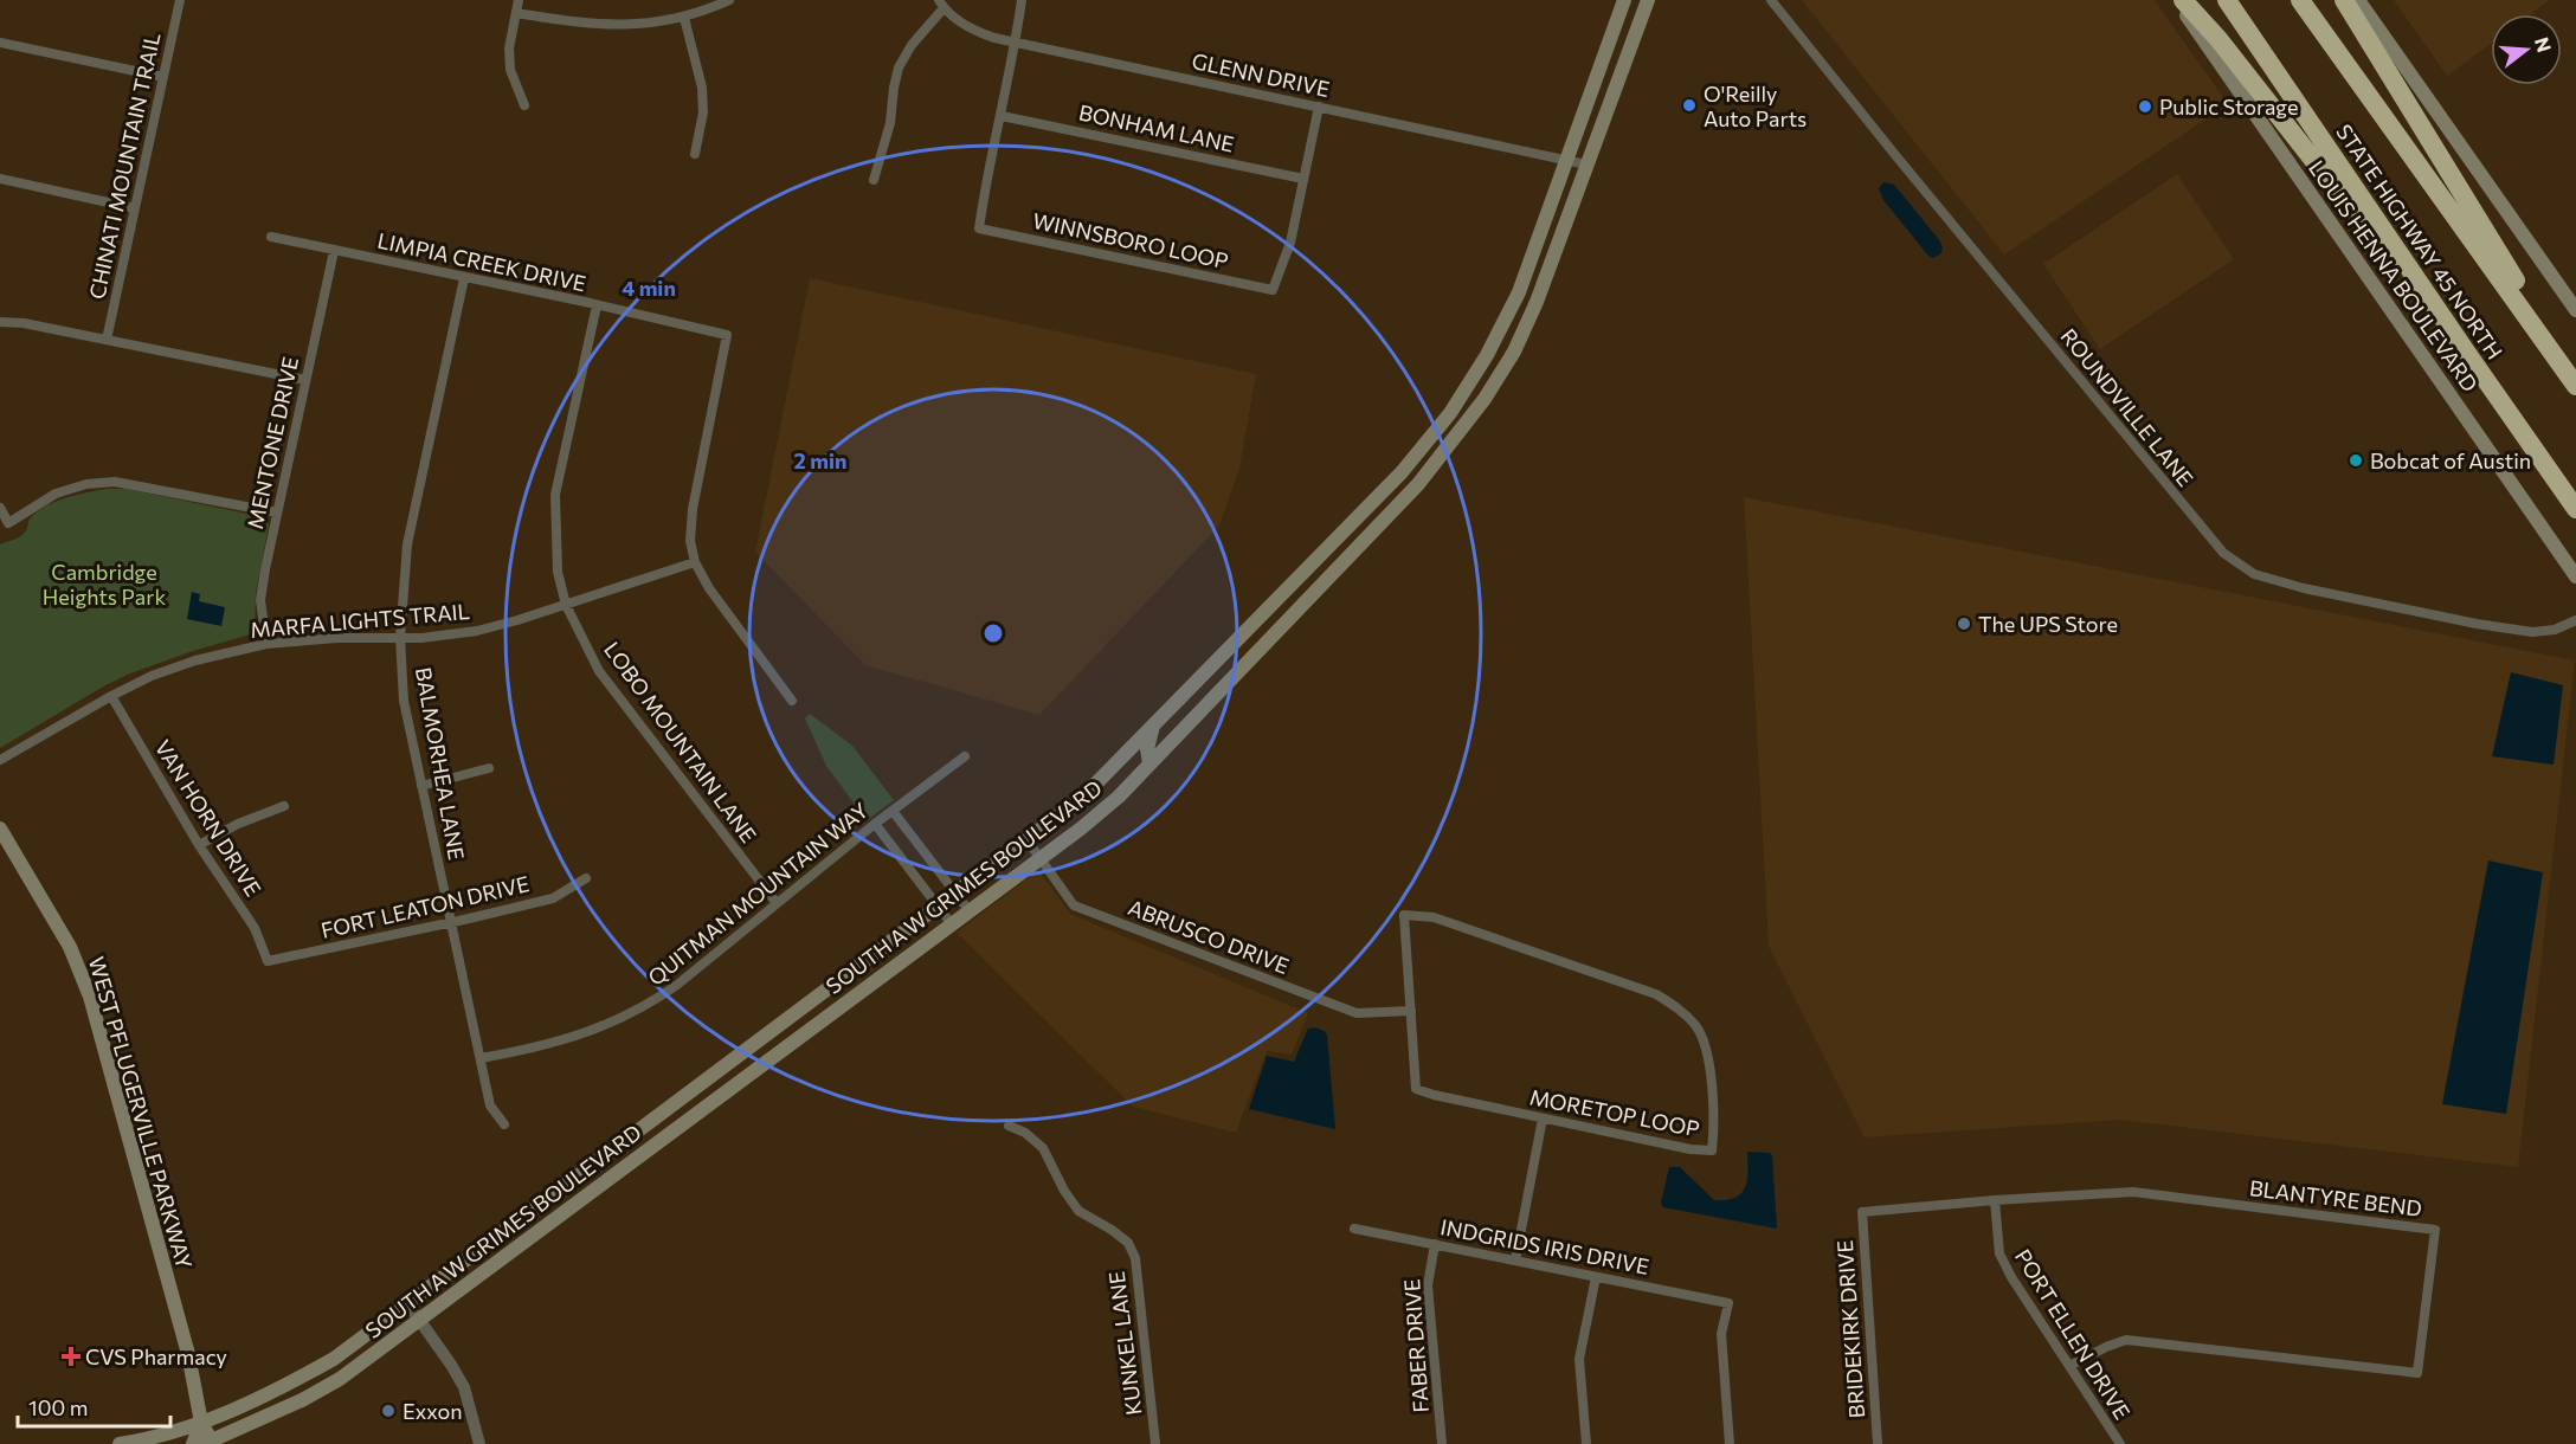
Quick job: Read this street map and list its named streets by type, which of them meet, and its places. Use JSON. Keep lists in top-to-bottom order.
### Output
{
  "streets": {
    "highway": ["STATE HIGHWAY 45 NORTH"],
    "main road": ["LOUIS HENNA BOULEVARD", "SOUTH A W GRIMES BOULEVARD", "WEST PFLUGERVILLE PARKWAY"],
    "street": [
      "GLENN DRIVE",
      "BONHAM LANE",
      "CHINATI MOUNTAIN TRAIL",
      "WINNSBORO LOOP",
      "LIMPIA CREEK DRIVE",
      "ROUNDVILLE LANE",
      "MENTONE DRIVE",
      "MARFA LIGHTS TRAIL",
      "LOBO MOUNTAIN LANE",
      "BALMORHEA LANE",
      "VAN HORN DRIVE",
      "QUITMAN MOUNTAIN WAY",
      "FORT LEATON DRIVE",
      "ABRUSCO DRIVE",
      "MORETOP LOOP",
      "BLANTYRE BEND",
      "INDGRIDS IRIS DRIVE",
      "BRIDEKIRK DRIVE",
      "PORT ELLEN DRIVE",
      "KUNKEL LANE",
      "FABER DRIVE"
    ]
  },
  "crossings": [
    ["GLENN DRIVE", "WINNSBORO LOOP"],
    ["GLENN DRIVE", "SOUTH A W GRIMES BOULEVARD"],
    ["BONHAM LANE", "WINNSBORO LOOP"],
    ["LIMPIA CREEK DRIVE", "MENTONE DRIVE"],
    ["LIMPIA CREEK DRIVE", "MARFA LIGHTS TRAIL"],
    ["LIMPIA CREEK DRIVE", "LOBO MOUNTAIN LANE"],
    ["LIMPIA CREEK DRIVE", "BALMORHEA LANE"],
    ["MENTONE DRIVE", "MARFA LIGHTS TRAIL"],
    ["MARFA LIGHTS TRAIL", "LOBO MOUNTAIN LANE"],
    ["MARFA LIGHTS TRAIL", "BALMORHEA LANE"],
    ["MARFA LIGHTS TRAIL", "VAN HORN DRIVE"],
    ["LOBO MOUNTAIN LANE", "QUITMAN MOUNTAIN WAY"],
    ["BALMORHEA LANE", "QUITMAN MOUNTAIN WAY"],
    ["BALMORHEA LANE", "FORT LEATON DRIVE"],
    ["VAN HORN DRIVE", "FORT LEATON DRIVE"],
    ["SOUTH A W GRIMES BOULEVARD", "ABRUSCO DRIVE"],
    ["SOUTH A W GRIMES BOULEVARD", "WEST PFLUGERVILLE PARKWAY"],
    ["ABRUSCO DRIVE", "MORETOP LOOP"],
    ["BLANTYRE BEND", "BRIDEKIRK DRIVE"],
    ["BLANTYRE BEND", "PORT ELLEN DRIVE"],
    ["INDGRIDS IRIS DRIVE", "FABER DRIVE"]
  ],
  "parks": ["Cambridge Heights Park"],
  "places": {
    "other": [
      "O'Reilly Auto Parts",
      "Public Storage",
      "Bobcat of Austin",
      "The UPS Store",
      "Exxon"
    ],
    "health": ["CVS Pharmacy"]
  },
  "scale_bar": "100 m",
  "north": "right",
  "rings": ["4 min", "2 min"]
}
